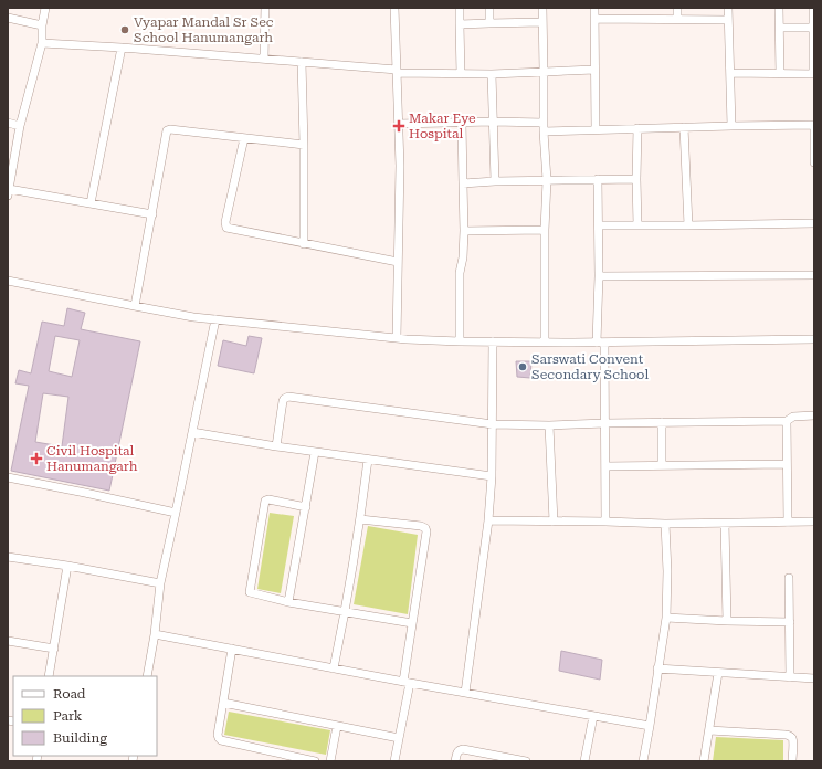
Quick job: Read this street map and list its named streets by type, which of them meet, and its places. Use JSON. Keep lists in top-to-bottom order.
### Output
{
  "places": {
    "other": ["Vyapar Mandal Sr Sec School Hanumangarh", "Sarswati Convent Secondary School"],
    "health": ["Makar Eye Hospital", "Civil Hospital Hanumangarh"]
  },
  "legend": ["Road", "Park", "Building"]
}
